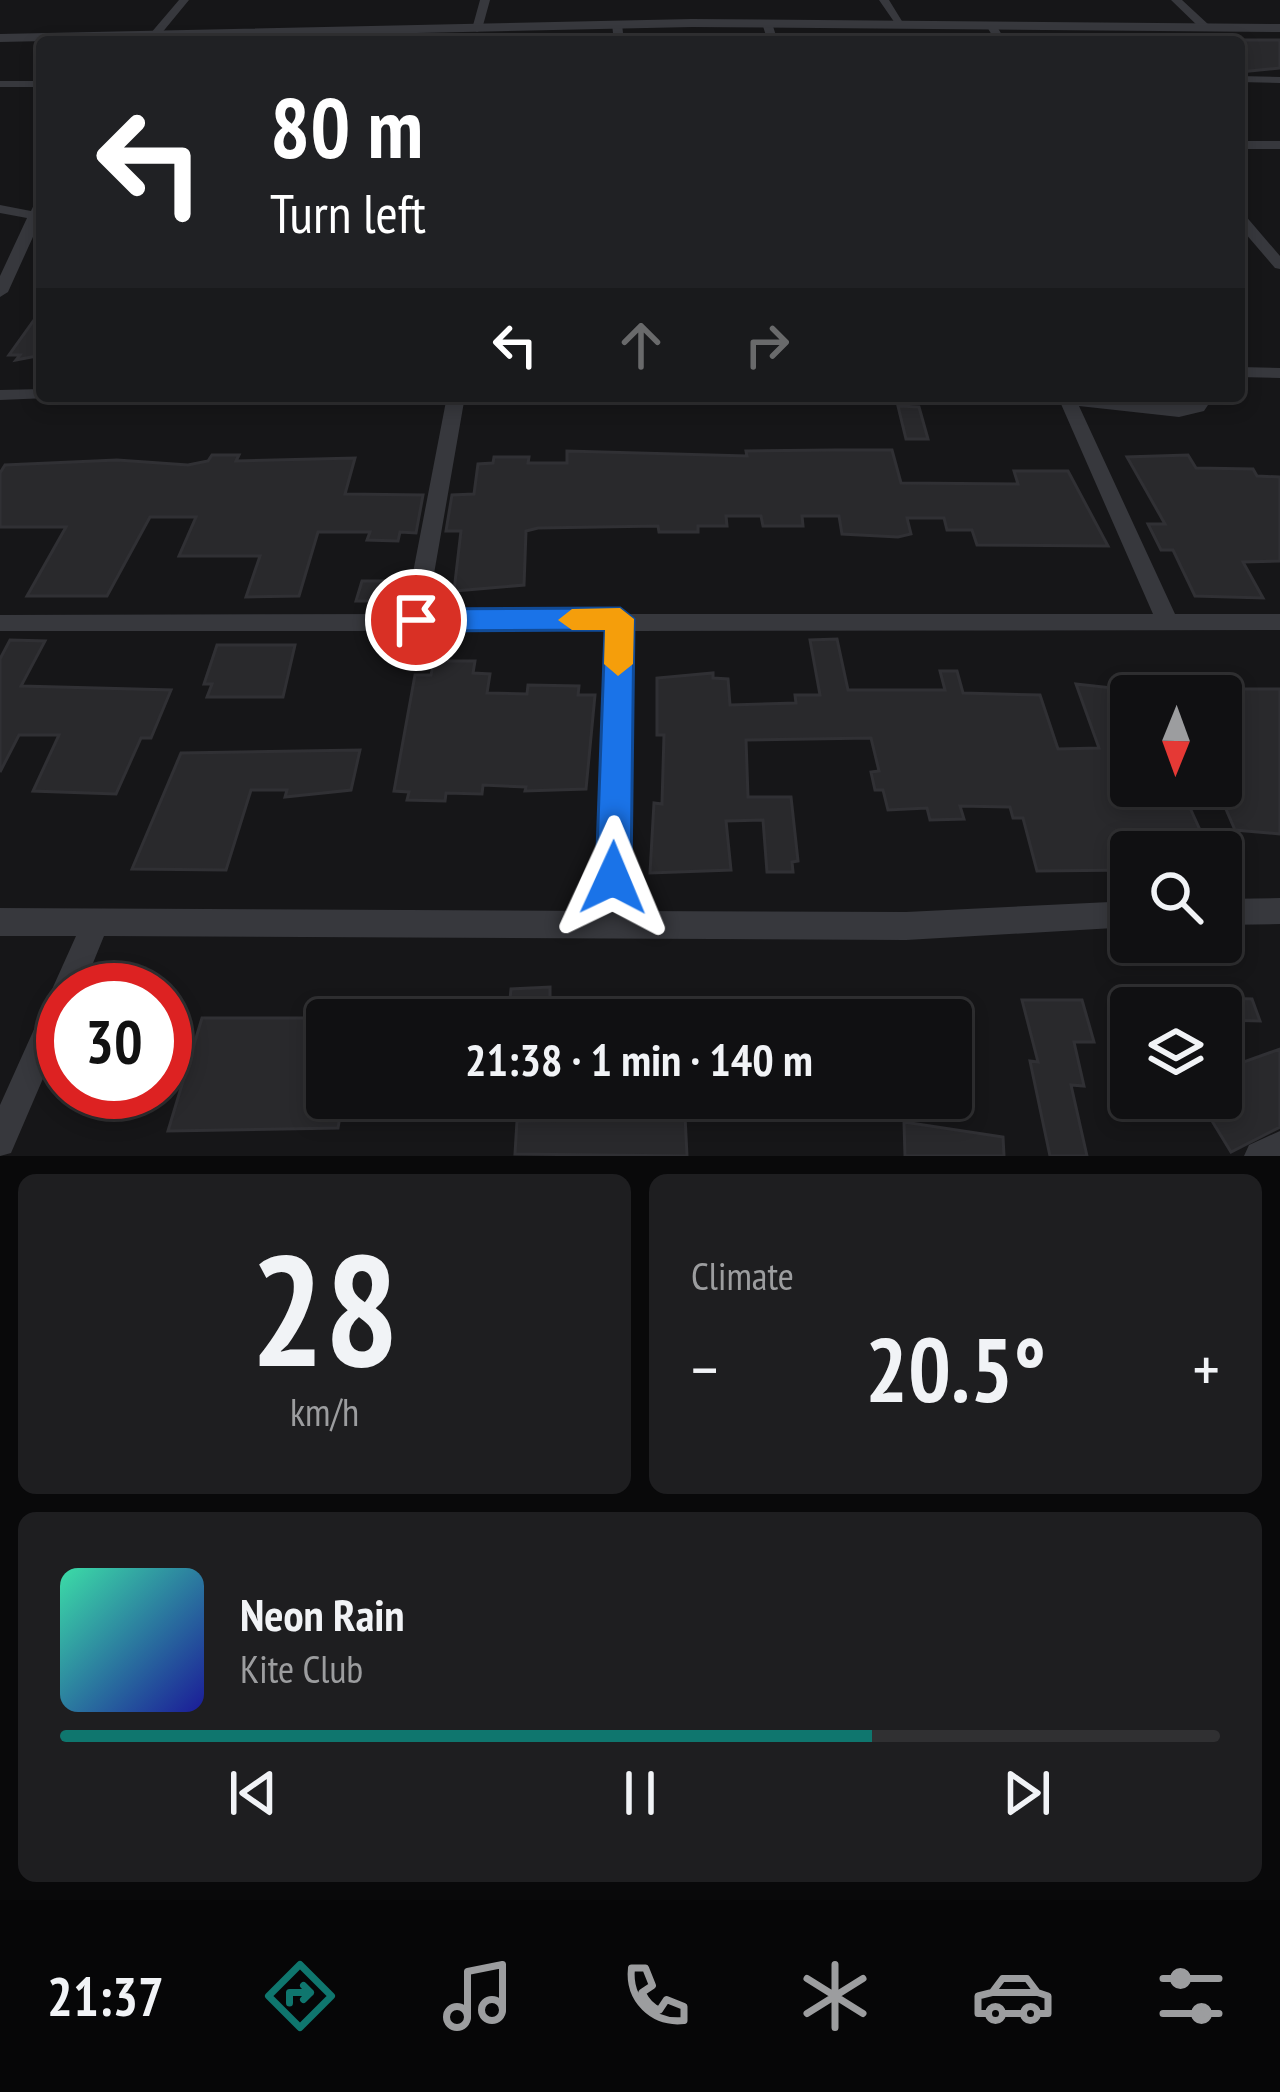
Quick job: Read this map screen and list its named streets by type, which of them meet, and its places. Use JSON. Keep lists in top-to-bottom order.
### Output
{
  "north": "bottom",
  "page": {
    "turn": ["80 m", "Turn left"],
    "limit": "30",
    "trip": "21:38 · 1 min · 140 m",
    "tile": [
      ["28", "km/h"],
      "Climate"
    ],
    "heat": ["−", "20.5°", "+"],
    "song": ["Neon Rain", "Kite Club"],
    "tabs": "21:37"
  }
}
